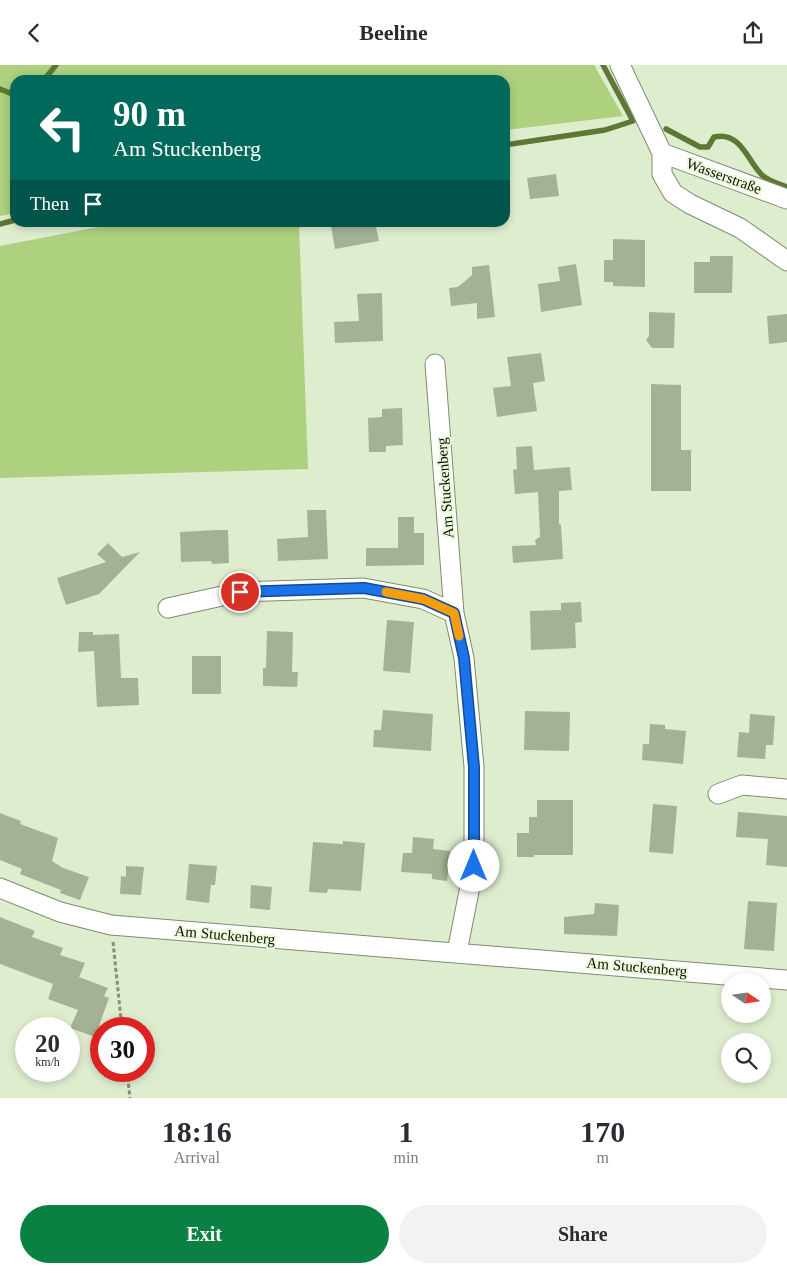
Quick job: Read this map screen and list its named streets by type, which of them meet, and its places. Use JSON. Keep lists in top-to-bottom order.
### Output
{
  "streets": {
    "street": ["Wasserstraße", "Am Stuckenberg"]
  },
  "north": "right",
  "page": {
    "header": "Beeline",
    "turn": ["90 m", "Am Stuckenberg"],
    "then": "Then",
    "speed": "20 km/h",
    "limit": "30",
    "eta": [
      "18:16",
      "Arrival",
      "1",
      "min",
      "170",
      "m"
    ],
    "buttons": ["Exit", "Share"]
  }
}
